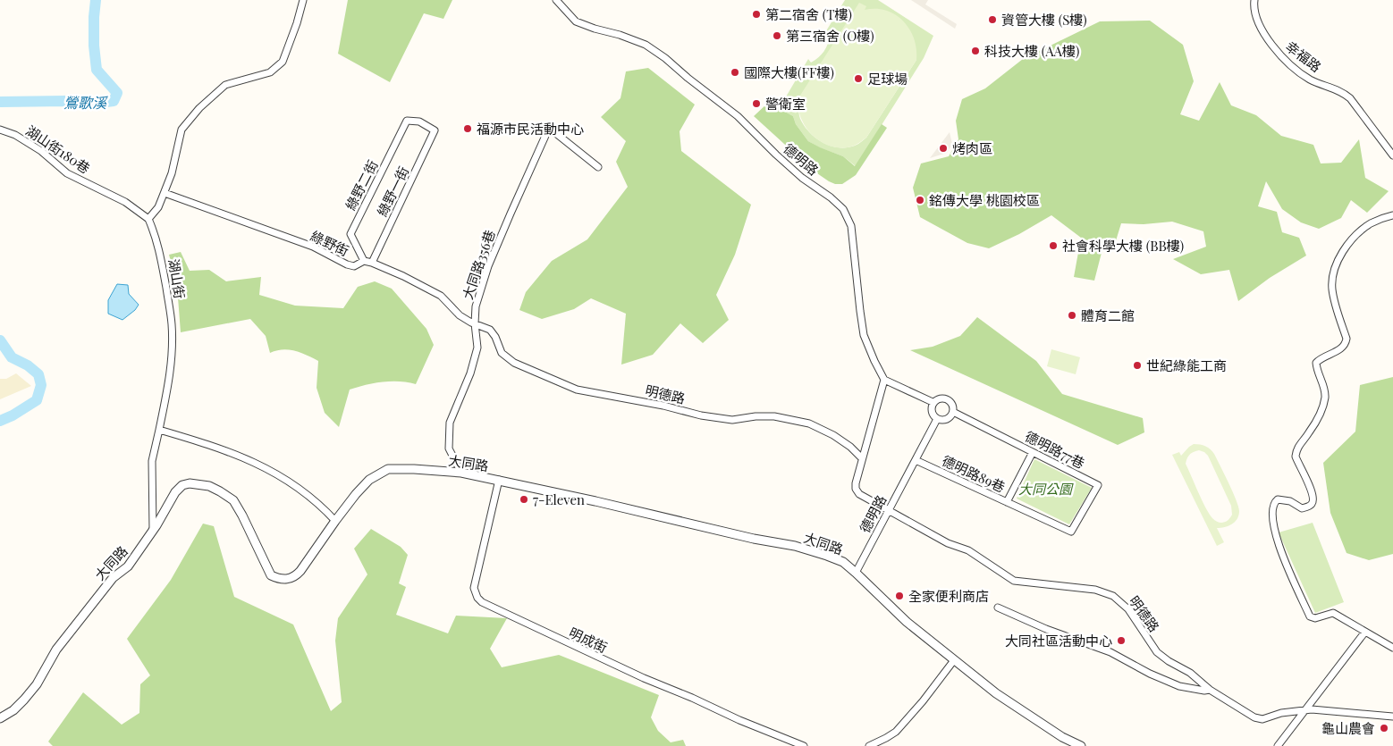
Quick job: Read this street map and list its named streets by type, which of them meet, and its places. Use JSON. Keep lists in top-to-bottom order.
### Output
{
  "streets": {
    "street": [
      "幸福路",
      "湖山街180巷",
      "德明路",
      "綠野二街",
      "綠野一街",
      "綠野街",
      "大同路356巷",
      "湖山街",
      "明德路",
      "德明路77巷",
      "大同路",
      "德明路89巷",
      "明成街"
    ]
  },
  "crossings": [
    ["湖山街180巷", "湖山街"],
    ["德明路", "明德路"],
    ["德明路", "德明路77巷"],
    ["德明路", "大同路"],
    ["德明路", "德明路89巷"],
    ["綠野二街", "綠野一街"],
    ["綠野二街", "綠野街"],
    ["綠野一街", "綠野街"],
    ["綠野街", "大同路356巷"],
    ["綠野街", "明德路"],
    ["大同路356巷", "明德路"],
    ["大同路356巷", "大同路"],
    ["湖山街", "大同路"],
    ["德明路77巷", "德明路89巷"],
    ["大同路", "明成街"]
  ],
  "water": ["鶯歌溪"],
  "parks": ["大同公園"],
  "places": [
    "第二宿舍 (T樓)",
    "資管大樓 (S樓)",
    "第三宿舍 (O樓)",
    "科技大樓 (AA樓)",
    "國際大樓(FF樓)",
    "足球場",
    "警衛室",
    "福源市民活動中心",
    "烤肉區",
    "銘傳大學 桃園校區",
    "社會科學大樓 (BB樓)",
    "體育二館",
    "世紀綠能工商",
    "7-Eleven",
    "全家便利商店",
    "大同社區活動中心",
    "龜山農會"
  ]
}
